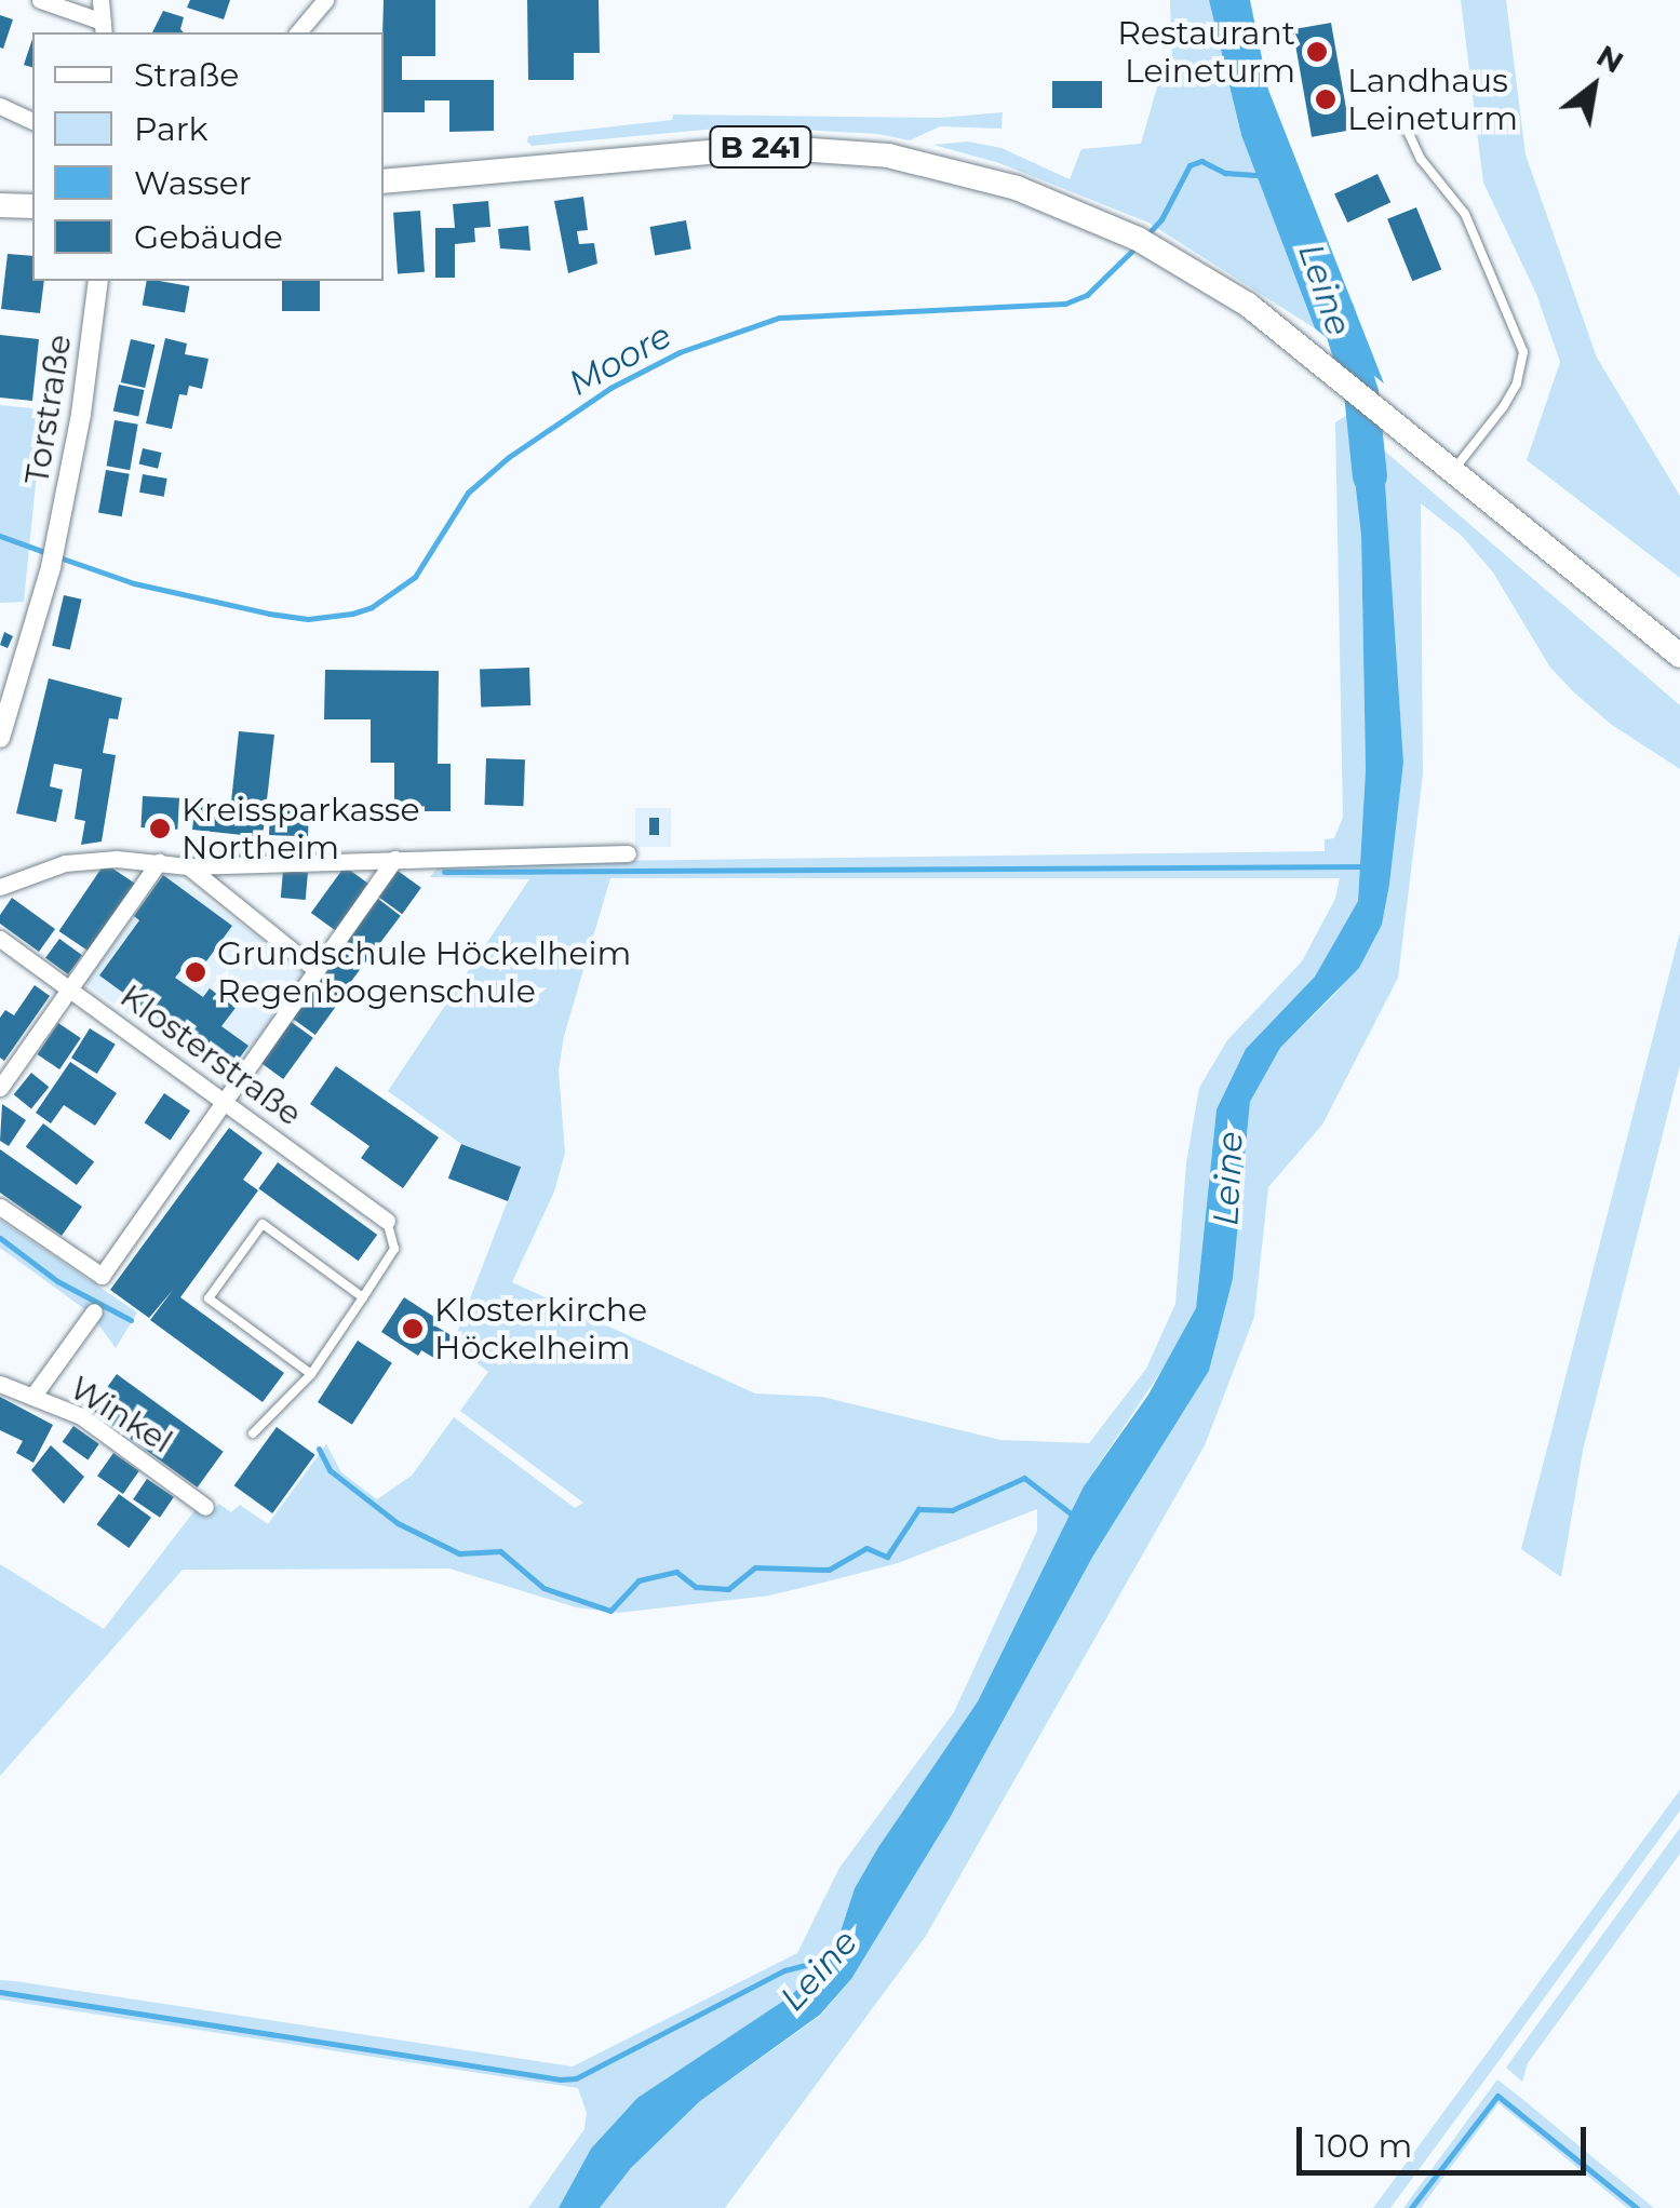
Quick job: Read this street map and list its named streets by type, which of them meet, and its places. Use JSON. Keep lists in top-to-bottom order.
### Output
{
  "streets": {
    "main road": ["B 241"],
    "street": ["Torstraße", "Klosterstraße", "Winkel"]
  },
  "water": ["Leine", "Moore"],
  "places": [
    "Restaurant Leineturm",
    "Landhaus Leineturm",
    "Kreissparkasse Northeim",
    "Grundschule Höckelheim Regenbogenschule",
    "Klosterkirche Höckelheim"
  ],
  "legend": [
    "Straße",
    "Park",
    "Wasser",
    "Gebäude"
  ],
  "scale_bar": "100 m",
  "north": "top right"
}
